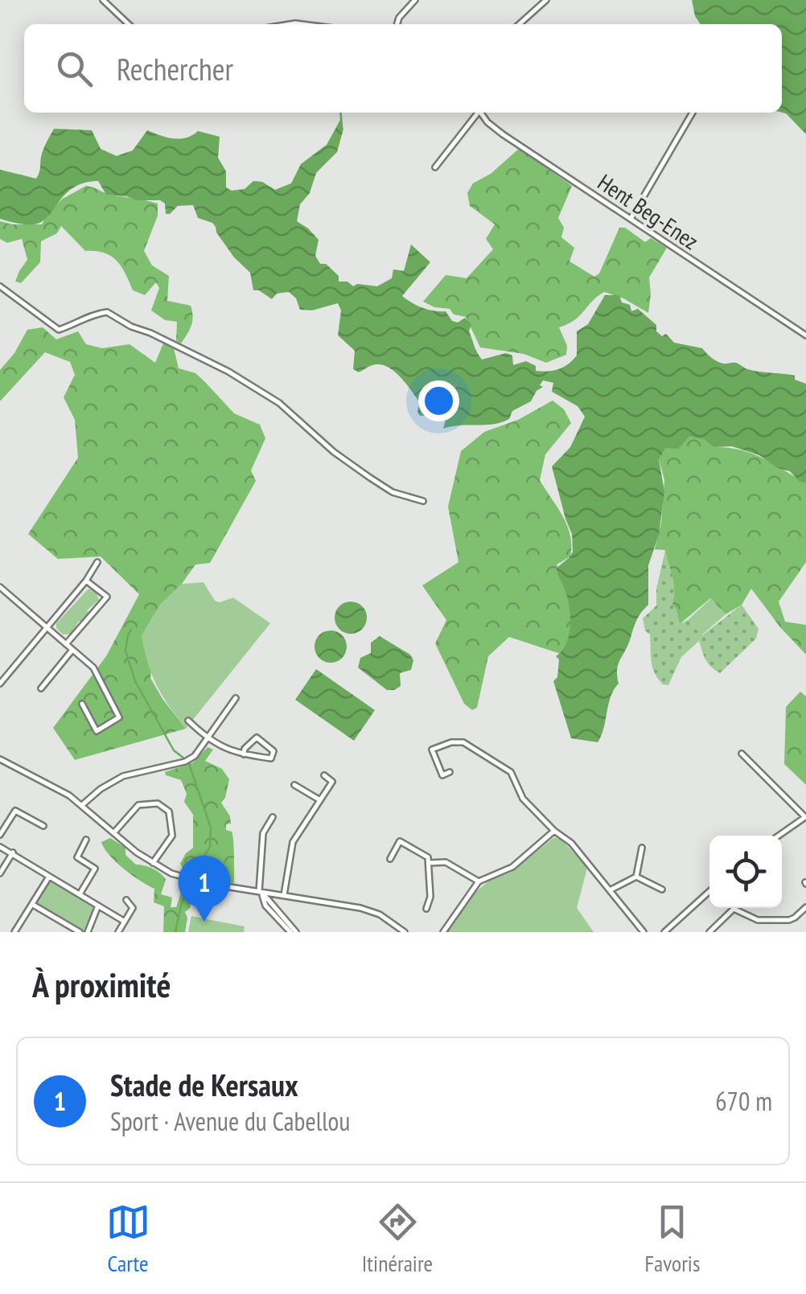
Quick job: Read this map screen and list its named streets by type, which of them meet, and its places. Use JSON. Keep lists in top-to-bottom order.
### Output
{
  "streets": {
    "street": ["Hent Beg-Enez"]
  },
  "page": {
    "search": "Rechercher",
    "pins": "1",
    "heading": "À proximité",
    "list": [
      {
        "mark": "1",
        "name": "Stade de Kersaux",
        "note": "Sport · Avenue du Cabellou",
        "value": "670 m"
      }
    ],
    "nav": ["Carte", "Itinéraire", "Favoris"]
  }
}
